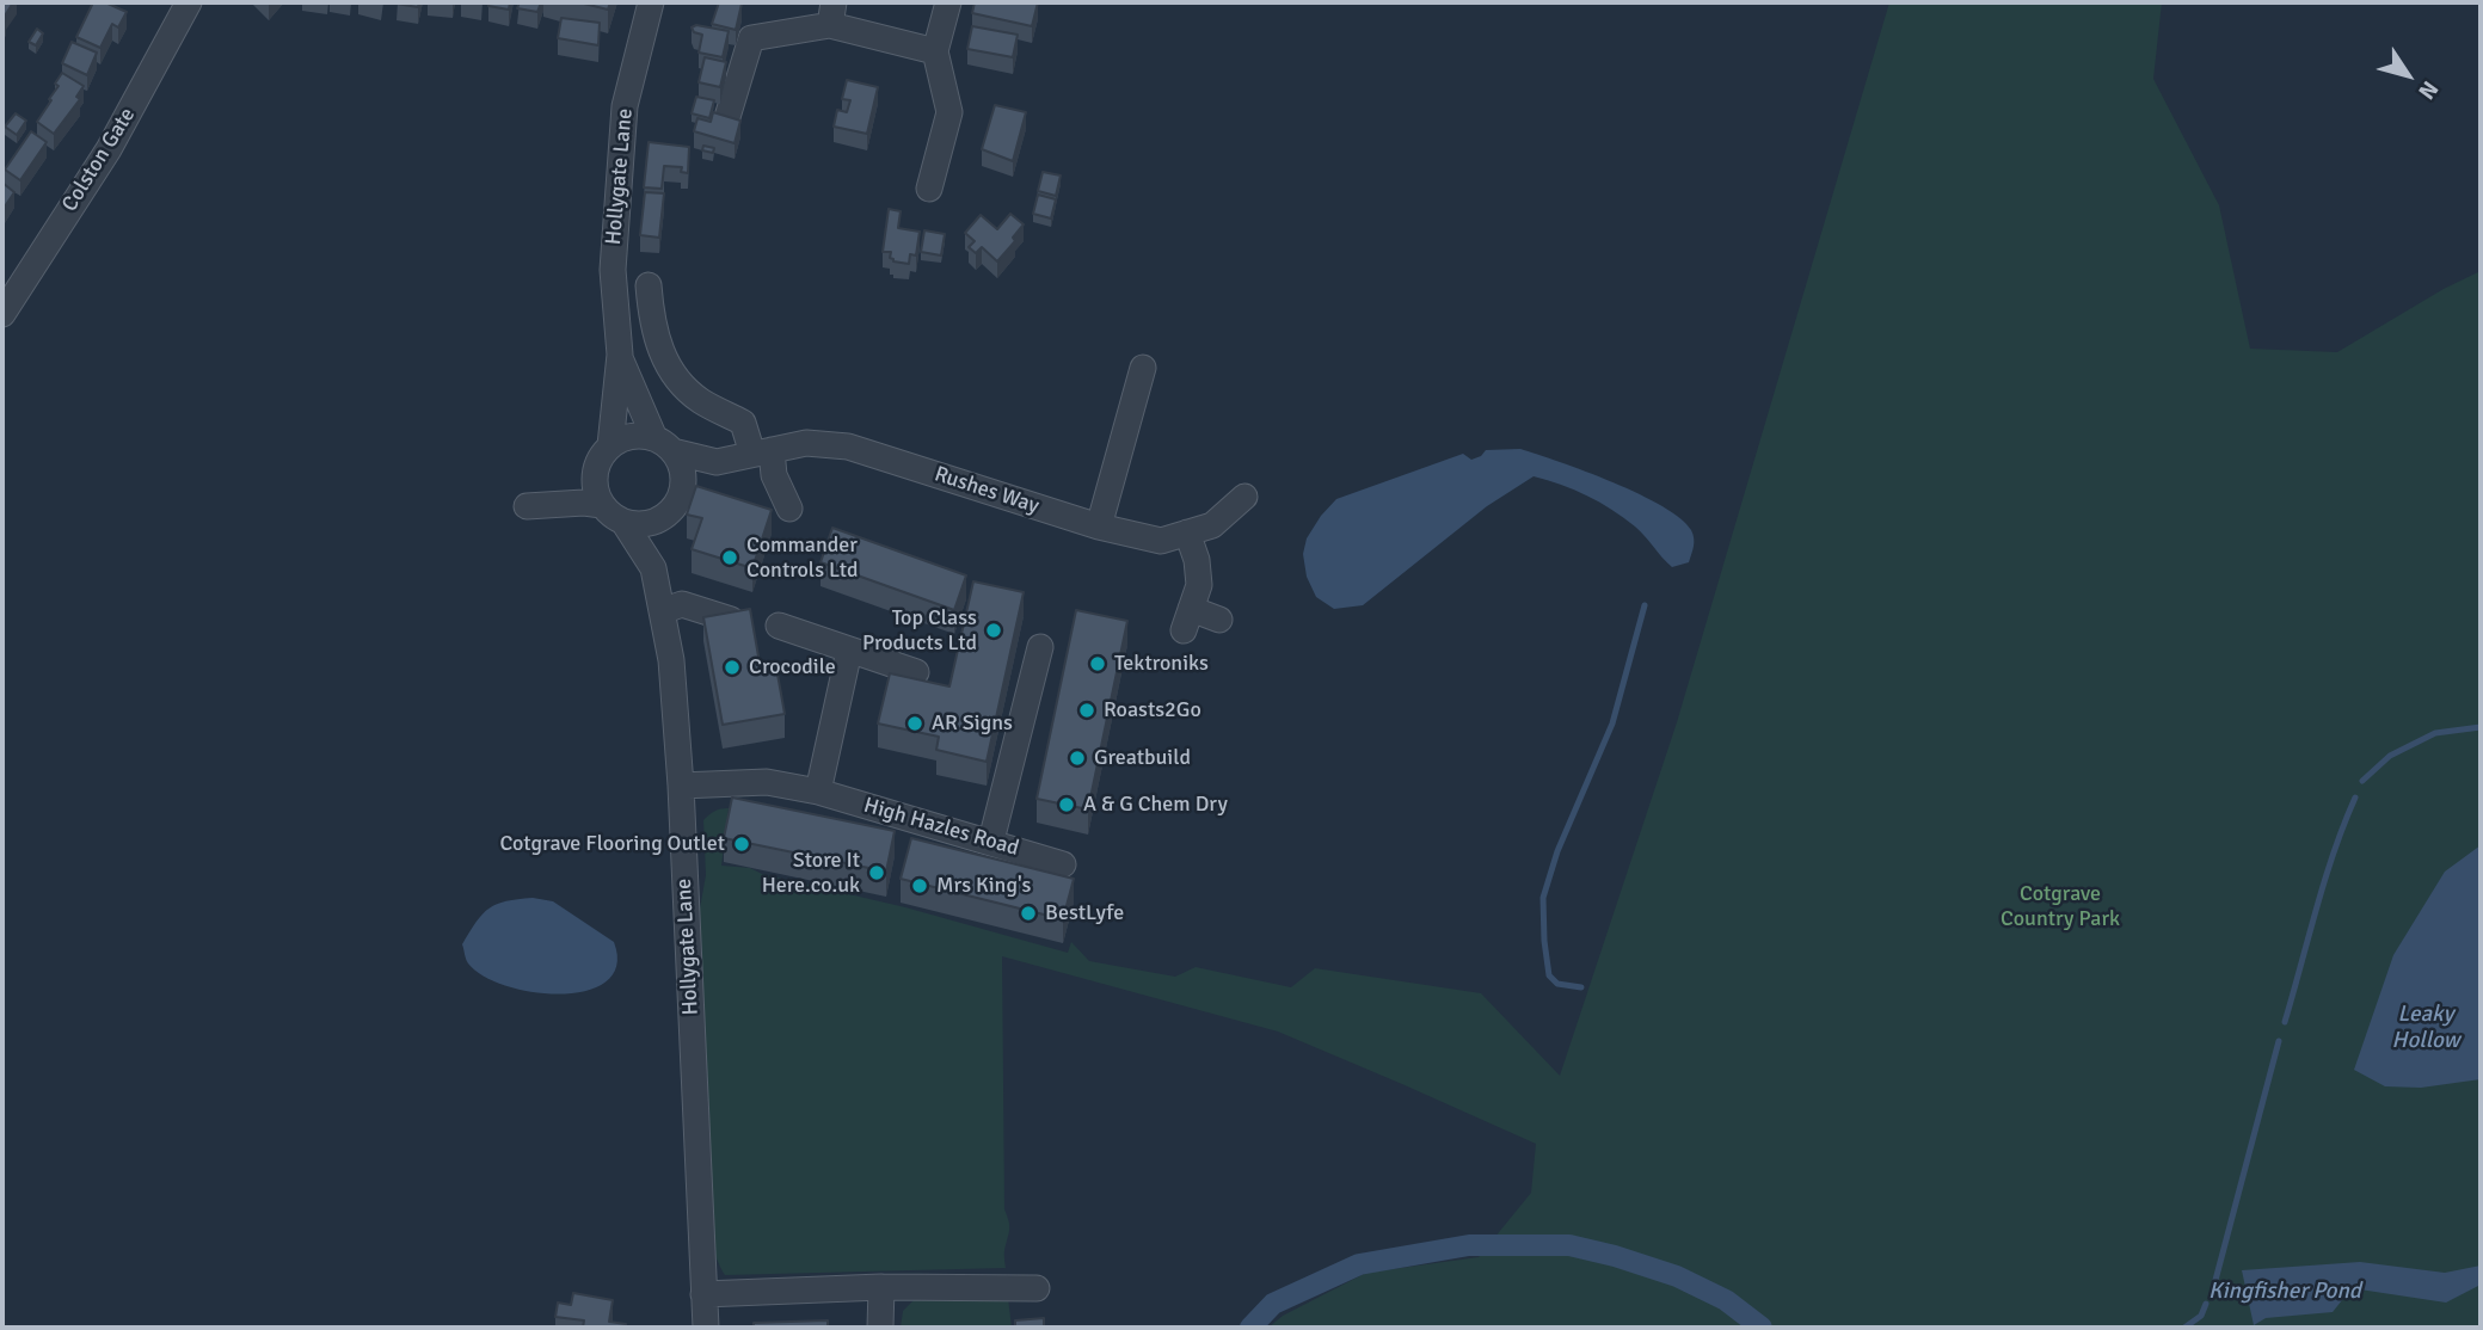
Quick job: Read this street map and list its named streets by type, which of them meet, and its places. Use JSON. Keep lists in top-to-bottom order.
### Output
{
  "streets": {
    "street": [
      "Colston Gate",
      "Hollygate Lane",
      "Rushes Way",
      "High Hazles Road"
    ]
  },
  "crossings": [
    ["Hollygate Lane", "High Hazles Road"]
  ],
  "water": ["Leaky Hollow", "Kingfisher Pond"],
  "parks": ["Cotgrave Country Park"],
  "places": [
    "Commander Controls Ltd",
    "Top Class Products Ltd",
    "Tektroniks",
    "Crocodile",
    "Roasts2Go",
    "AR Signs",
    "Greatbuild",
    "A & G Chem Dry",
    "Cotgrave Flooring Outlet",
    "Store It Here.co.uk",
    "Mrs King's",
    "BestLyfe"
  ],
  "north": "bottom right"
}
